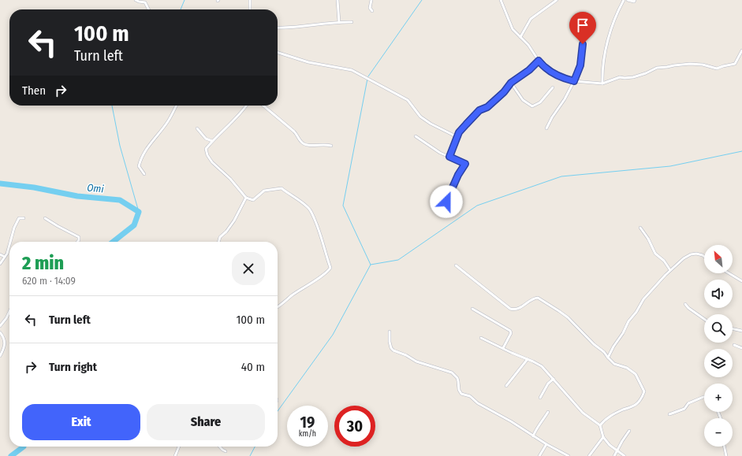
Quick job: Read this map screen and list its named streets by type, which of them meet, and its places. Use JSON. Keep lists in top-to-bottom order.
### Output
{
  "water": ["Omi"],
  "north": "top left",
  "page": {
    "turn": ["100 m", "Turn left"],
    "then": "Then",
    "heading": ["2 min", "620 m · 14:09"],
    "map_buttons": ["+", "−"],
    "list": [
      {
        "name": "Turn left",
        "value": "100 m"
      },
      {
        "name": "Turn right",
        "value": "40 m"
      }
    ],
    "buttons": ["Exit", "Share"],
    "speed": "19 km/h",
    "limit": "30"
  }
}
